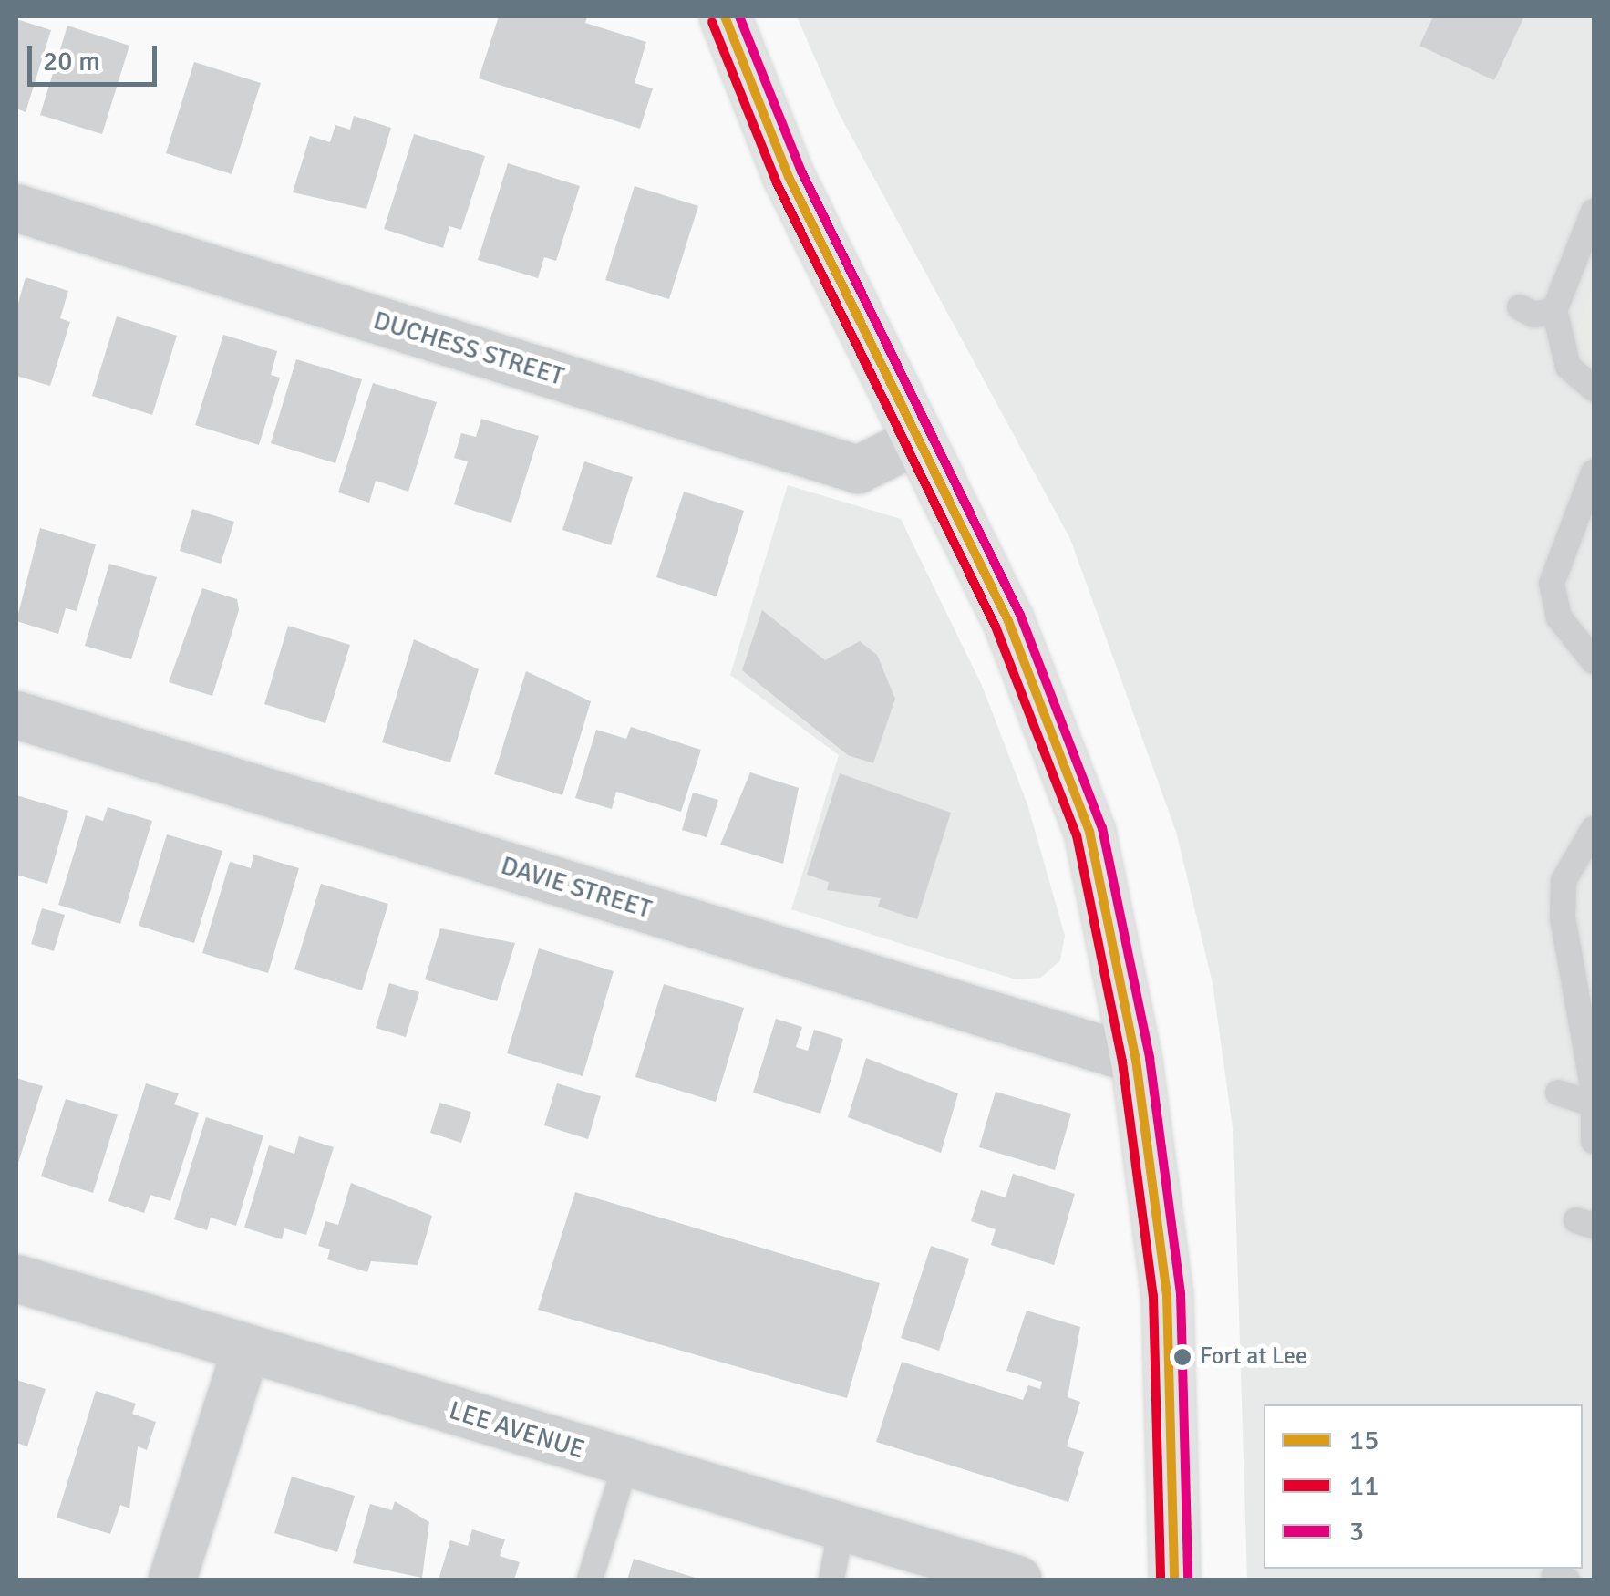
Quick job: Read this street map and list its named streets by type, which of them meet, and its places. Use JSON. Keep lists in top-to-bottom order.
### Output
{
  "streets": {
    "street": ["DUCHESS STREET", "DAVIE STREET", "LEE AVENUE"]
  },
  "places": ["Fort at Lee"],
  "lines": ["transit line 15", "transit line 3", "transit line 11"],
  "legend": ["15", "11", "3"],
  "scale_bar": "20 m"
}
